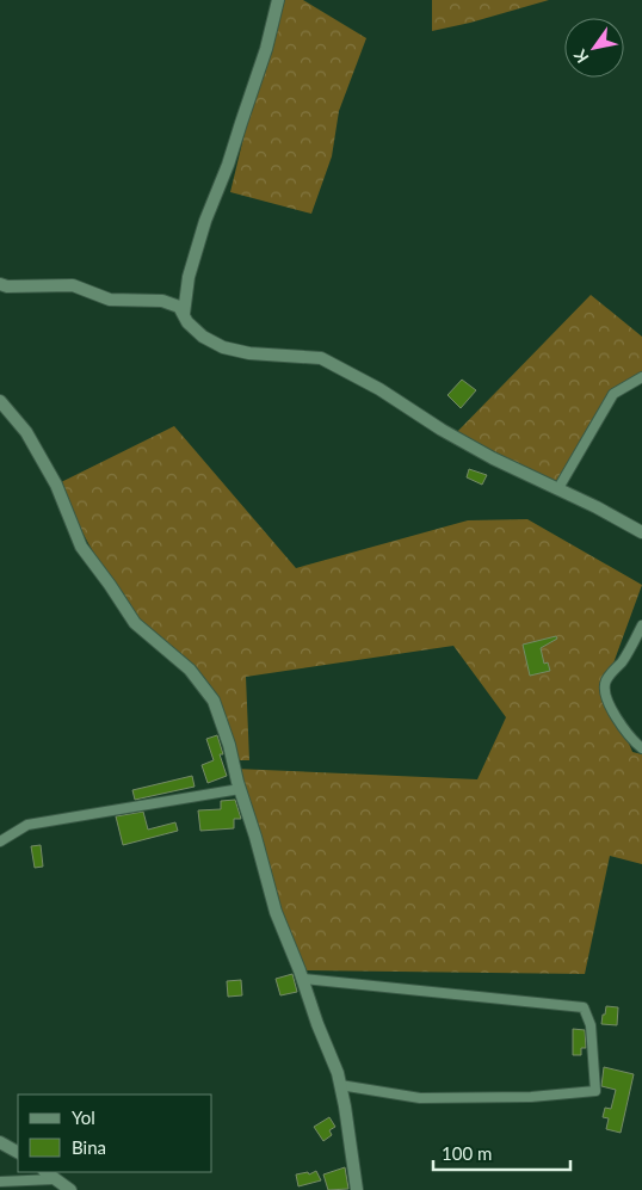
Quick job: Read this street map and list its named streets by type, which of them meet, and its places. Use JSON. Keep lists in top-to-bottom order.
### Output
{
  "legend": ["Yol", "Bina"],
  "scale_bar": "100 m",
  "north": "bottom left"
}
